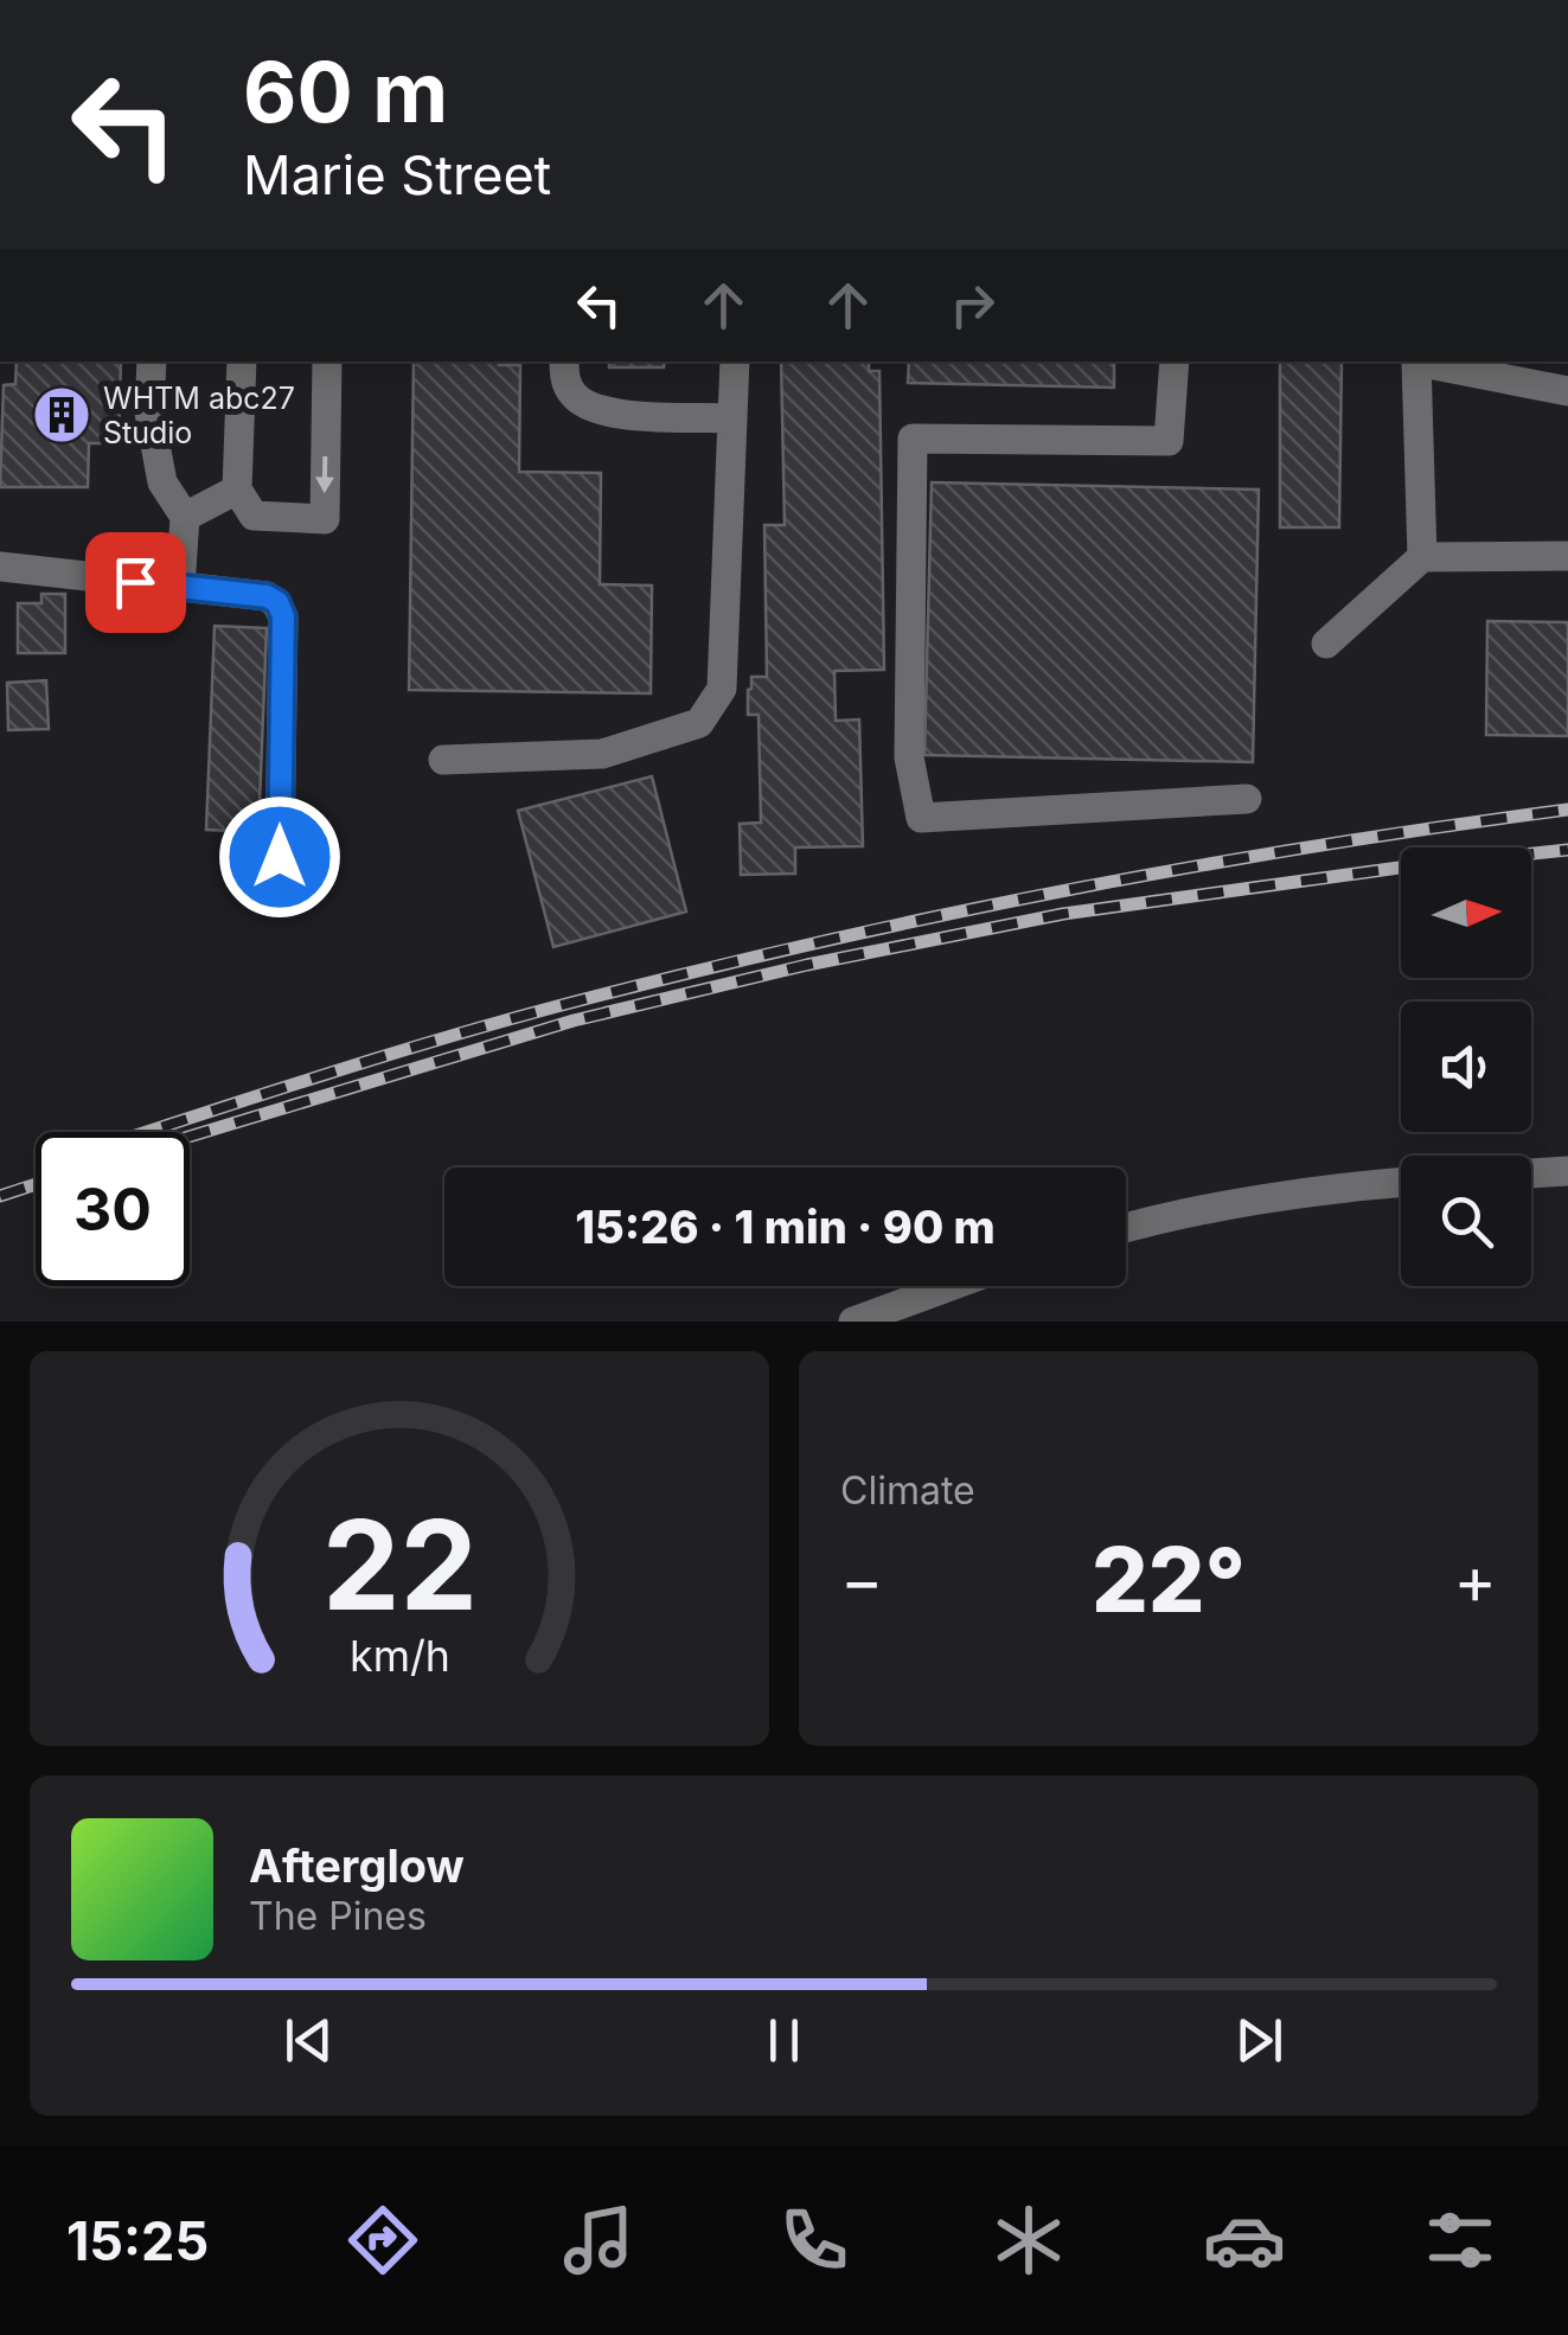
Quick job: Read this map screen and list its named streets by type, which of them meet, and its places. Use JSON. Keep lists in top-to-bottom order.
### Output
{
  "places": {
    "building": ["WHTM abc27 Studio"]
  },
  "north": "right",
  "page": {
    "turn": ["60 m", "Marie Street"],
    "limit": "30",
    "trip": "15:26 · 1 min · 90 m",
    "tile": "Climate",
    "heat": ["−", "22°", "+"],
    "song": ["Afterglow", "The Pines"],
    "tabs": "15:25",
    "gauge": ["22", "km/h"]
  }
}
